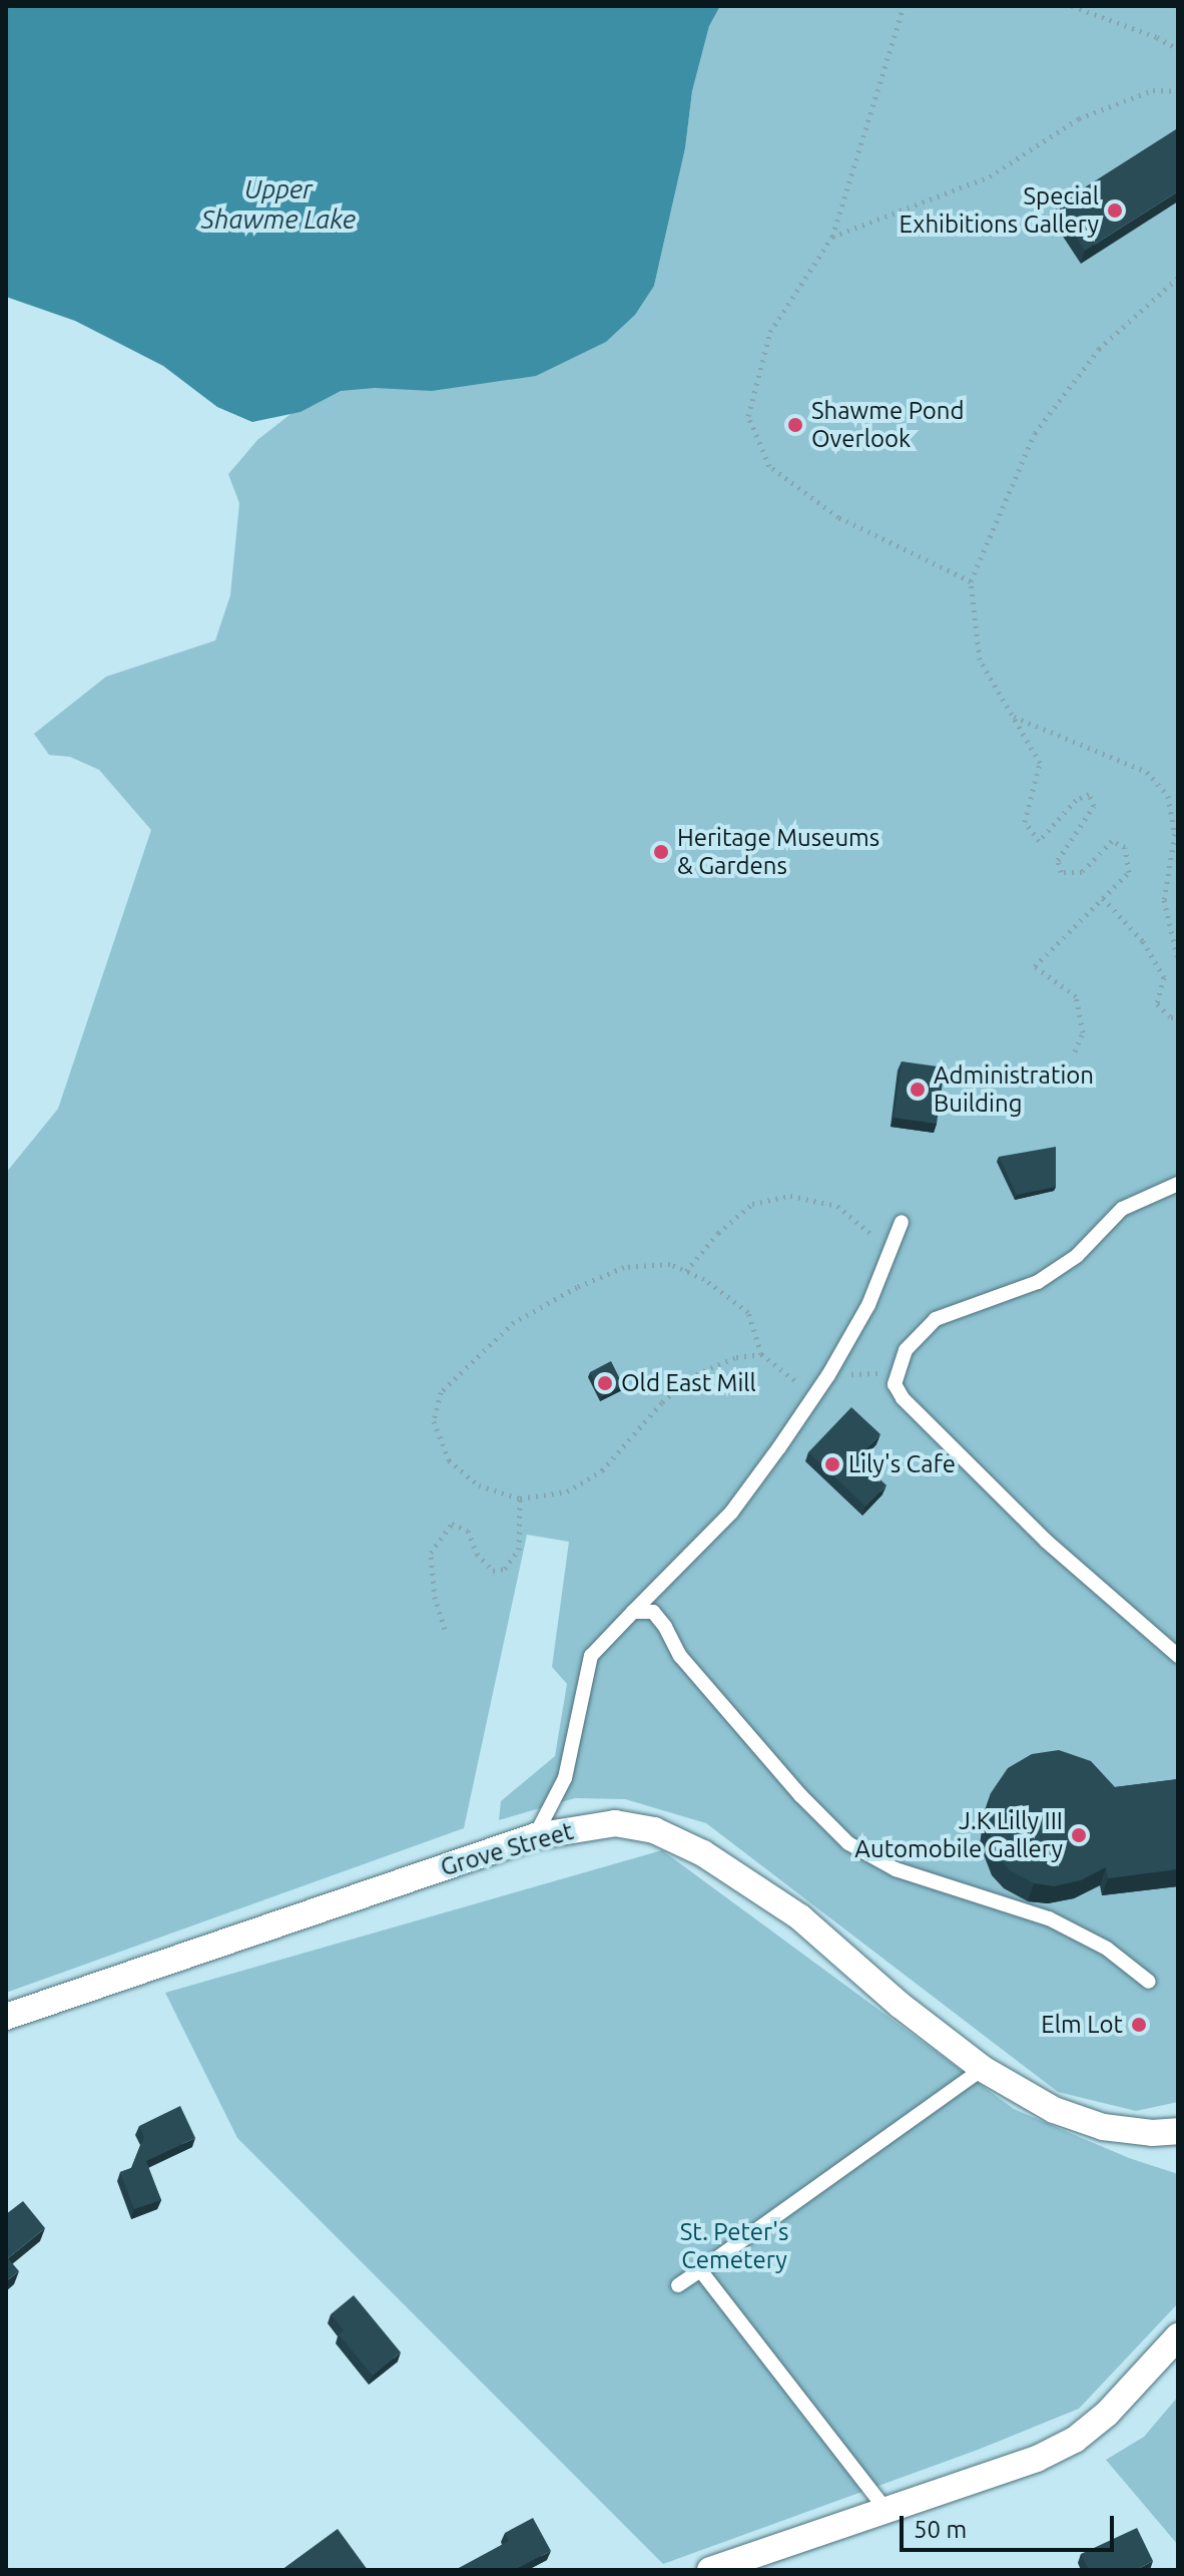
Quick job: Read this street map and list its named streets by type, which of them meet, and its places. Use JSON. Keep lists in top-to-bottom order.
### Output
{
  "streets": {
    "street": ["Grove Street"]
  },
  "water": ["Upper Shawme Lake"],
  "parks": ["St. Peter's Cemetery"],
  "places": [
    "Special Exhibitions Gallery",
    "Shawme Pond Overlook",
    "Heritage Museums & Gardens",
    "Administration Building",
    "Old East Mill",
    "Lily's Cafe",
    "J.K Lilly III Automobile Gallery",
    "Elm Lot"
  ],
  "scale_bar": "50 m"
}
